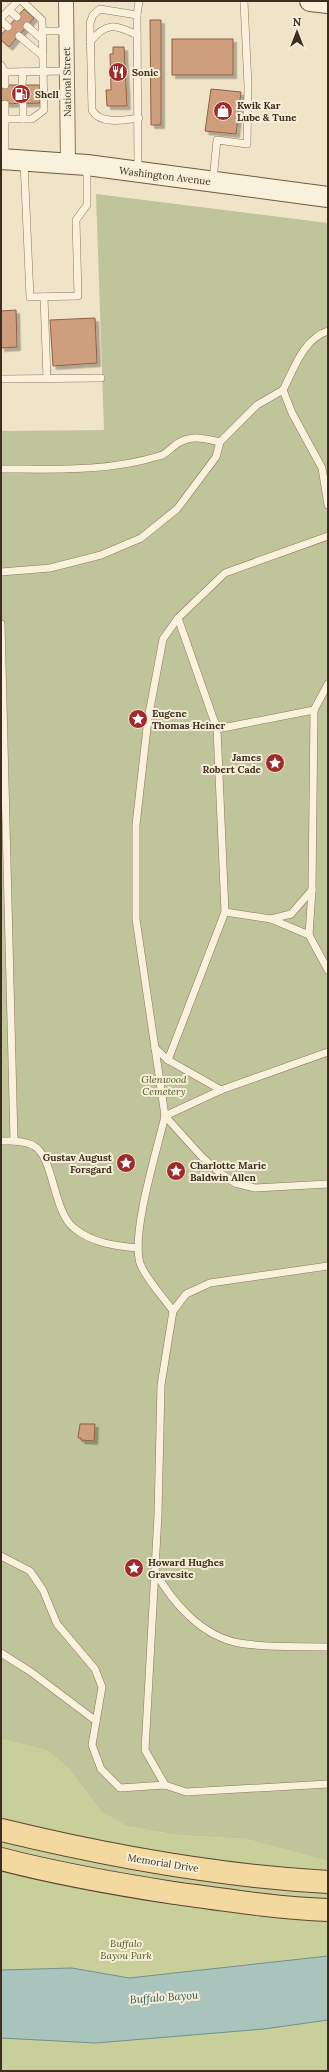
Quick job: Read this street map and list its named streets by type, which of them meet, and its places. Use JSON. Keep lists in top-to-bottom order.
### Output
{
  "streets": {
    "main road": ["Washington Avenue", "Memorial Drive"],
    "street": ["National Street"]
  },
  "crossings": [
    ["National Street", "Washington Avenue"]
  ],
  "water": ["Buffalo Bayou"],
  "parks": ["Glenwood Cemetery", "Buffalo Bayou Park"],
  "places": {
    "restaurant": ["Sonic"],
    "fuel station": ["Shell"],
    "shop": ["Kwik Kar Lube & Tune"],
    "place": [
      "Eugene Thomas Heiner",
      "James Robert Cade",
      "Gustav August Forsgard",
      "Charlotte Marie Baldwin Allen",
      "Howard Hughes Gravesite"
    ]
  },
  "north": "top"
}
